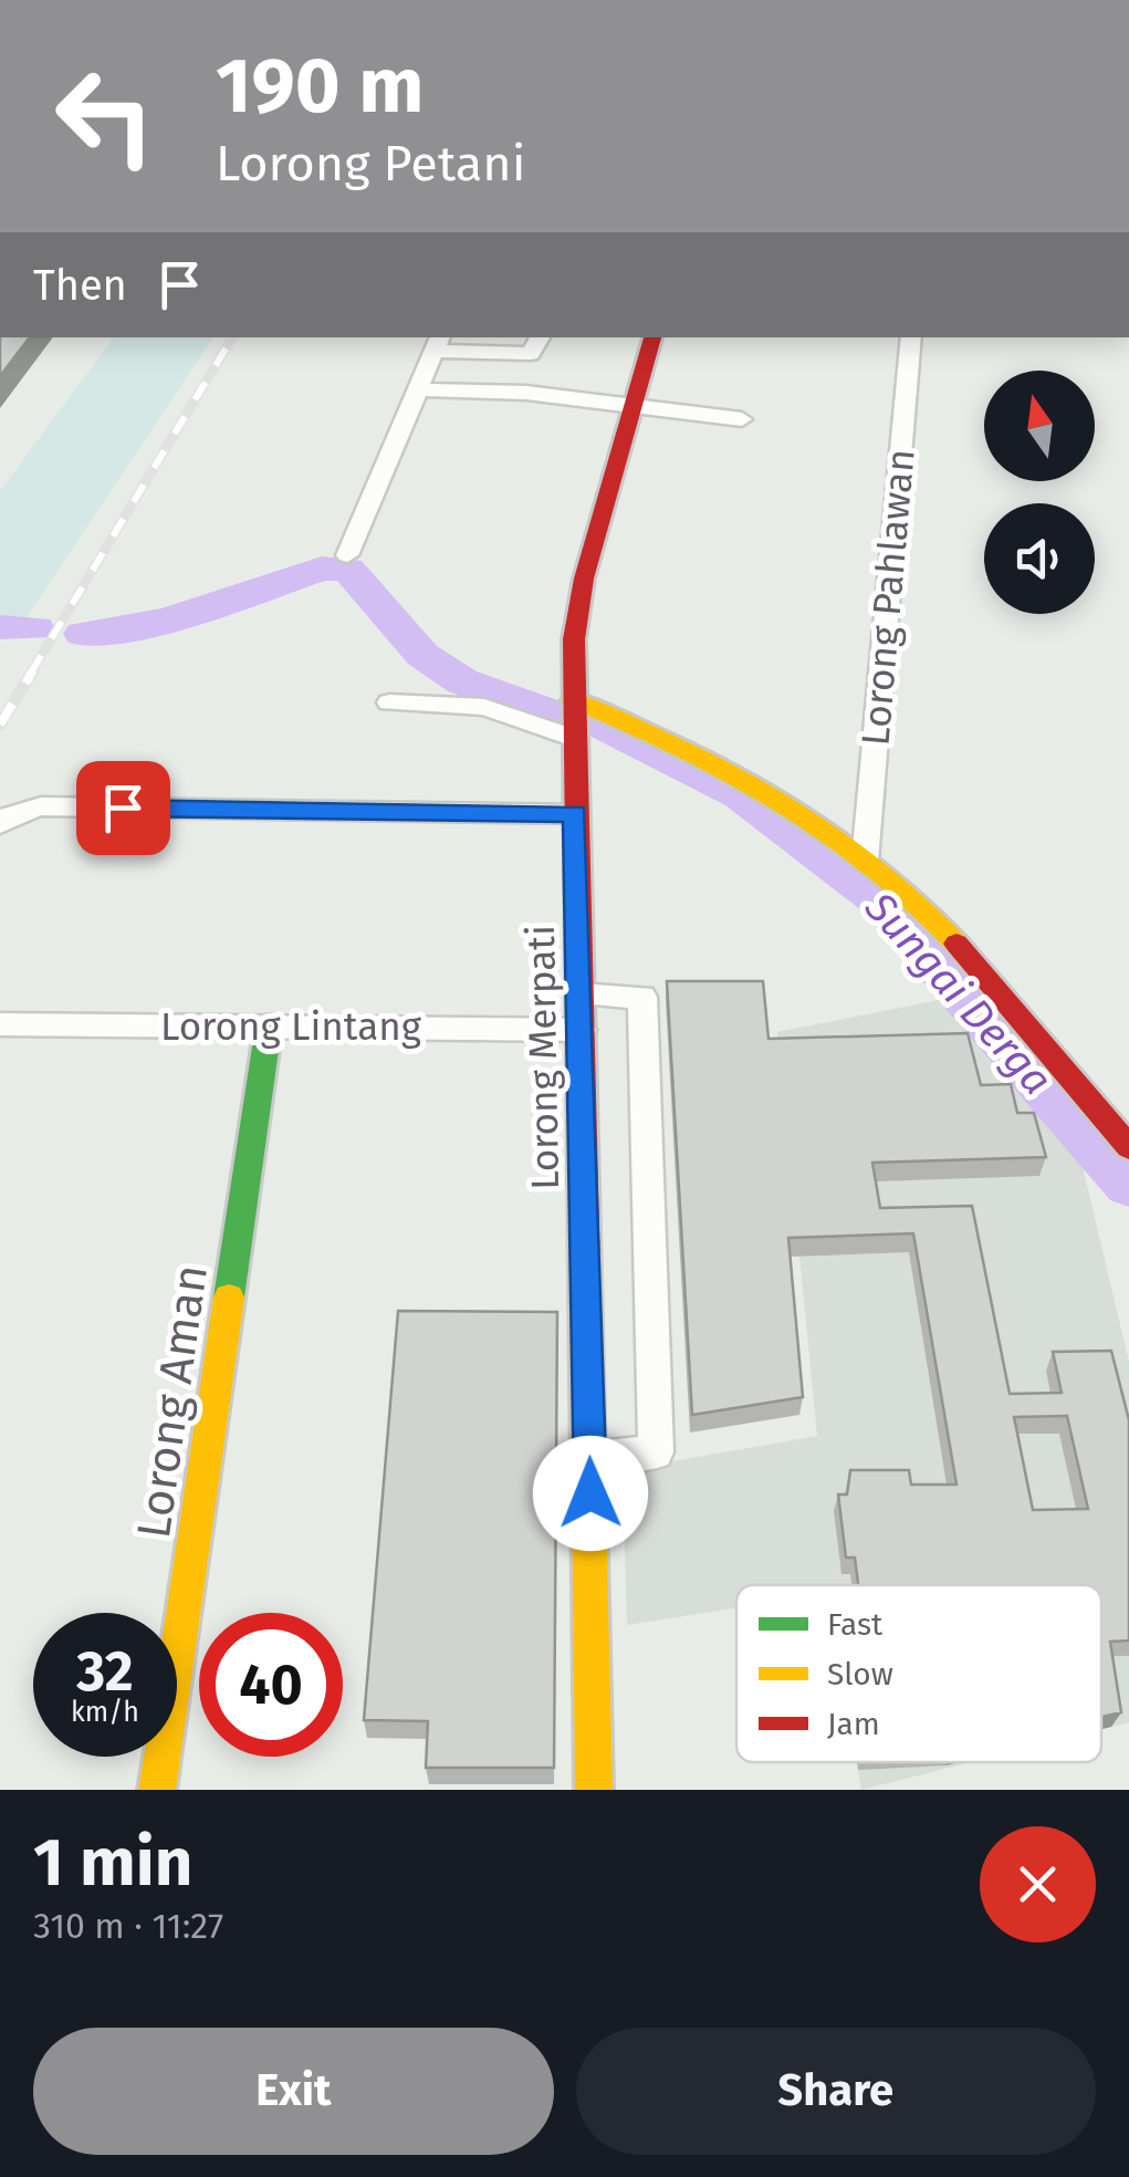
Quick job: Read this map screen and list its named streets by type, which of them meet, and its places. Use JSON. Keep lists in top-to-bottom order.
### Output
{
  "streets": {
    "street": [
      "Lorong Pahlawan",
      "Lorong Lintang",
      "Lorong Merpati",
      "Lorong Aman"
    ]
  },
  "crossings": [
    ["Lorong Lintang", "Lorong Merpati"],
    ["Lorong Lintang", "Lorong Aman"]
  ],
  "water": ["Sungai Derga"],
  "legend": ["Fast", "Slow", "Jam"],
  "north": "top",
  "page": {
    "turn": ["190 m", "Lorong Petani"],
    "then": "Then",
    "speed": "32 km/h",
    "limit": "40",
    "heading": ["1 min", "310 m · 11:27"],
    "buttons": ["Exit", "Share"]
  }
}
